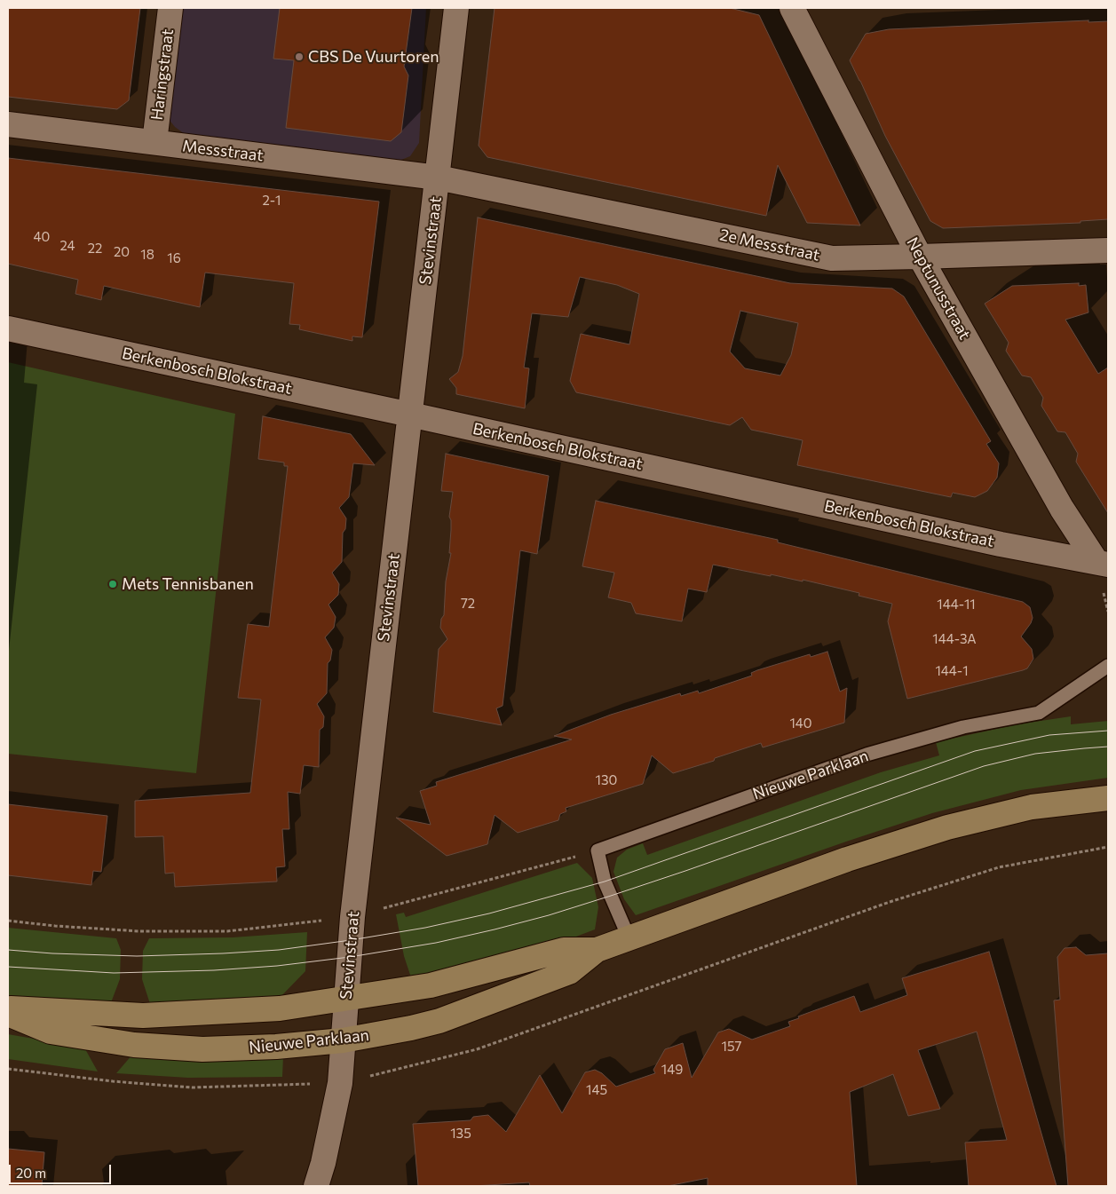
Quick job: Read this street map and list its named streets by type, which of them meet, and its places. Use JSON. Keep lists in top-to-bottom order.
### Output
{
  "streets": {
    "main road": ["Nieuwe Parklaan"],
    "street": [
      "Haringstraat",
      "Messstraat",
      "Stevinstraat",
      "2e Messstraat",
      "Neptunusstraat",
      "Berkenbosch Blokstraat"
    ]
  },
  "crossings": [
    ["Haringstraat", "Messstraat"],
    ["Messstraat", "Stevinstraat"],
    ["Messstraat", "2e Messstraat"],
    ["Stevinstraat", "2e Messstraat"],
    ["Stevinstraat", "Berkenbosch Blokstraat"],
    ["Stevinstraat", "Nieuwe Parklaan"],
    ["2e Messstraat", "Neptunusstraat"],
    ["Neptunusstraat", "Berkenbosch Blokstraat"]
  ],
  "places": ["CBS De Vuurtoren", "Mets Tennisbanen"],
  "house_numbers": [
    "2-1",
    "40",
    "24",
    "22",
    "20",
    "18",
    "16",
    "72",
    "144-11",
    "144-3A",
    "144-1",
    "140",
    "130",
    "157",
    "149",
    "145",
    "135"
  ],
  "scale_bar": "20 m"
}
